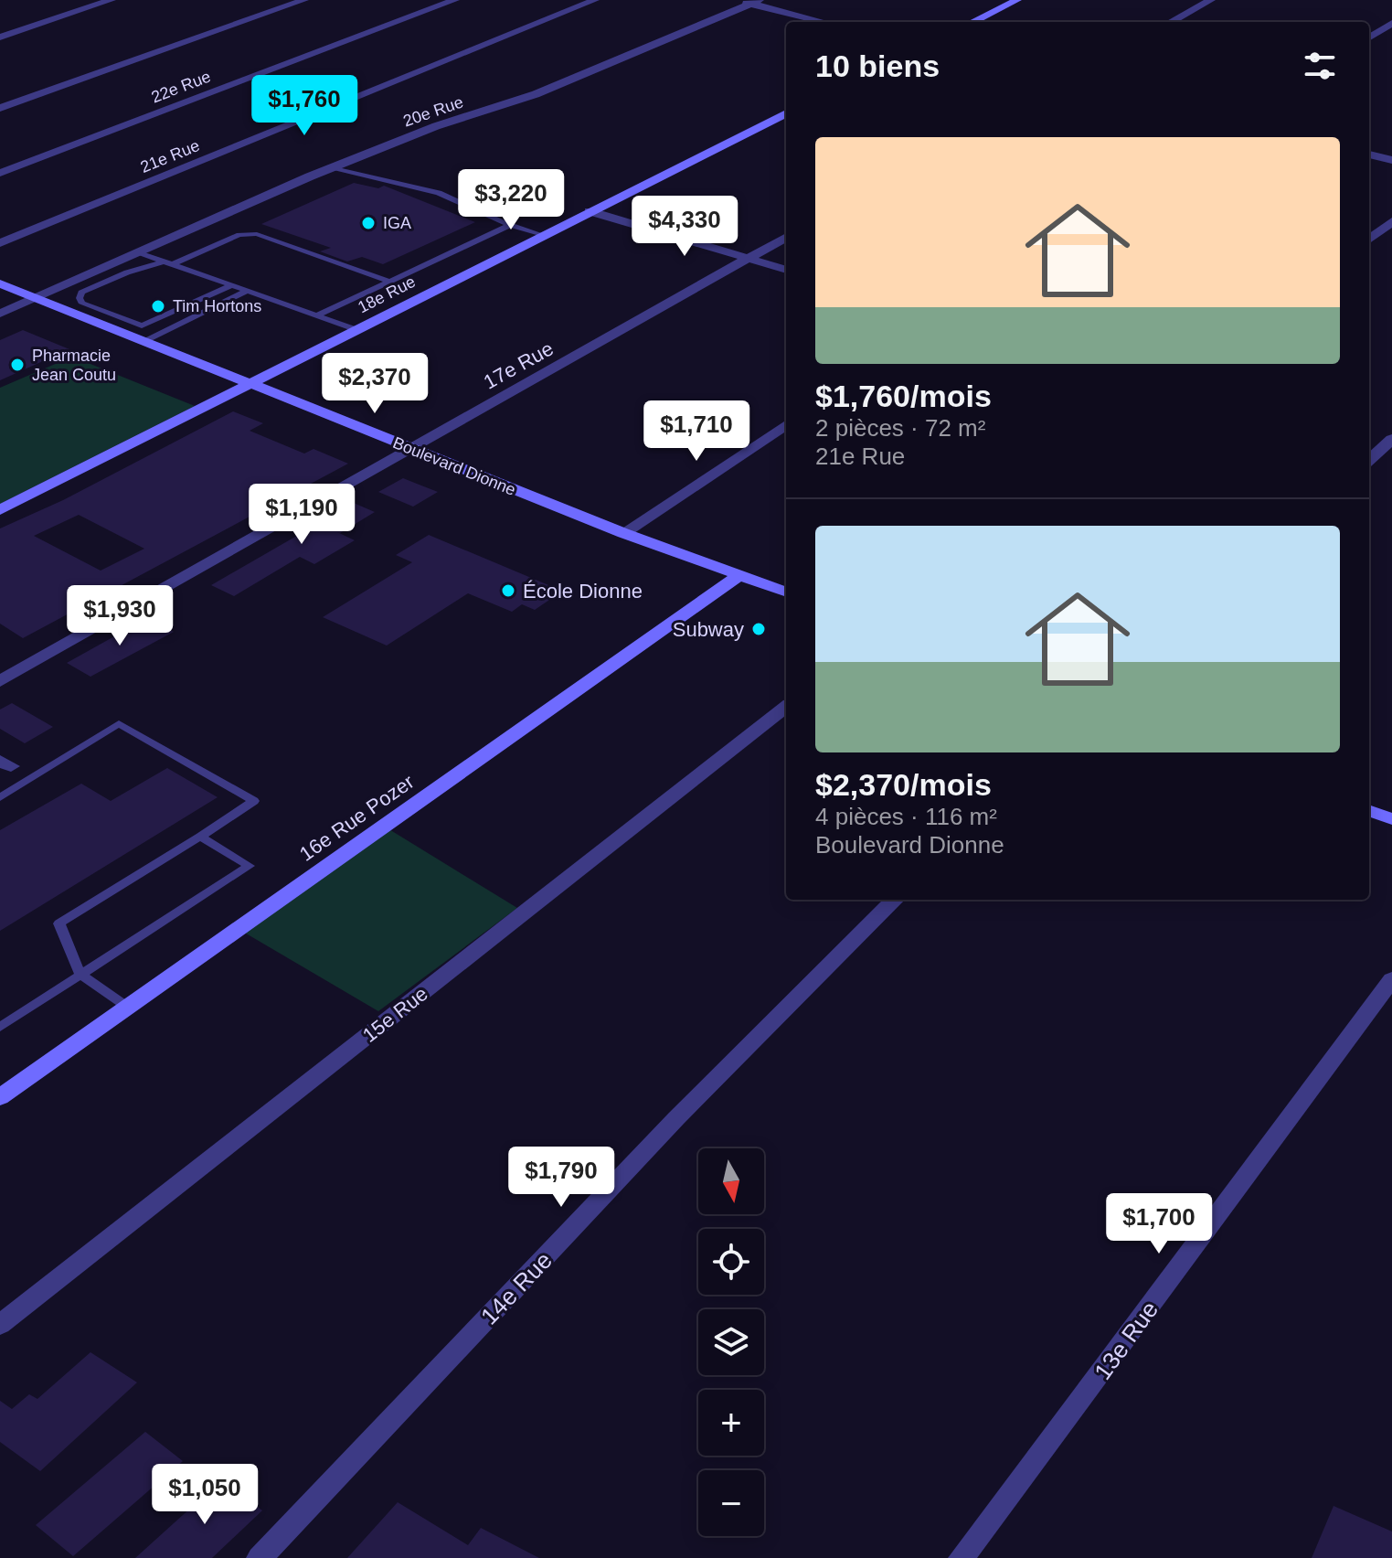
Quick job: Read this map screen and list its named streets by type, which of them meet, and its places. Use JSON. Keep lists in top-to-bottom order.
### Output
{
  "streets": {
    "main road": ["18e Rue", "Boulevard Dionne", "16e Rue Pozer"],
    "street": [
      "22e Rue",
      "20e Rue",
      "21e Rue",
      "17e Rue",
      "15e Rue",
      "14e Rue",
      "13e Rue"
    ]
  },
  "crossings": [
    ["20e Rue", "Boulevard Dionne"],
    ["18e Rue", "Boulevard Dionne"],
    ["17e Rue", "Boulevard Dionne"],
    ["Boulevard Dionne", "16e Rue Pozer"]
  ],
  "places": [
    "IGA",
    "Tim Hortons",
    "Pharmacie Jean Coutu",
    "École Dionne",
    "Subway"
  ],
  "north": "bottom",
  "page": {
    "heading": "10 biens",
    "price": [
      "$1,760",
      "$3,220",
      "$4,330",
      "$2,370",
      "$1,710",
      "$1,190",
      "$1,930",
      "$1,790",
      "$1,700",
      "$1,050"
    ],
    "list": [
      {
        "name": "$1,760/mois",
        "note": "2 pièces · 72 m² · 21e Rue"
      },
      {
        "name": "$2,370/mois",
        "note": "4 pièces · 116 m² · Boulevard Dionne"
      }
    ],
    "map_buttons": ["+", "−"]
  }
}
